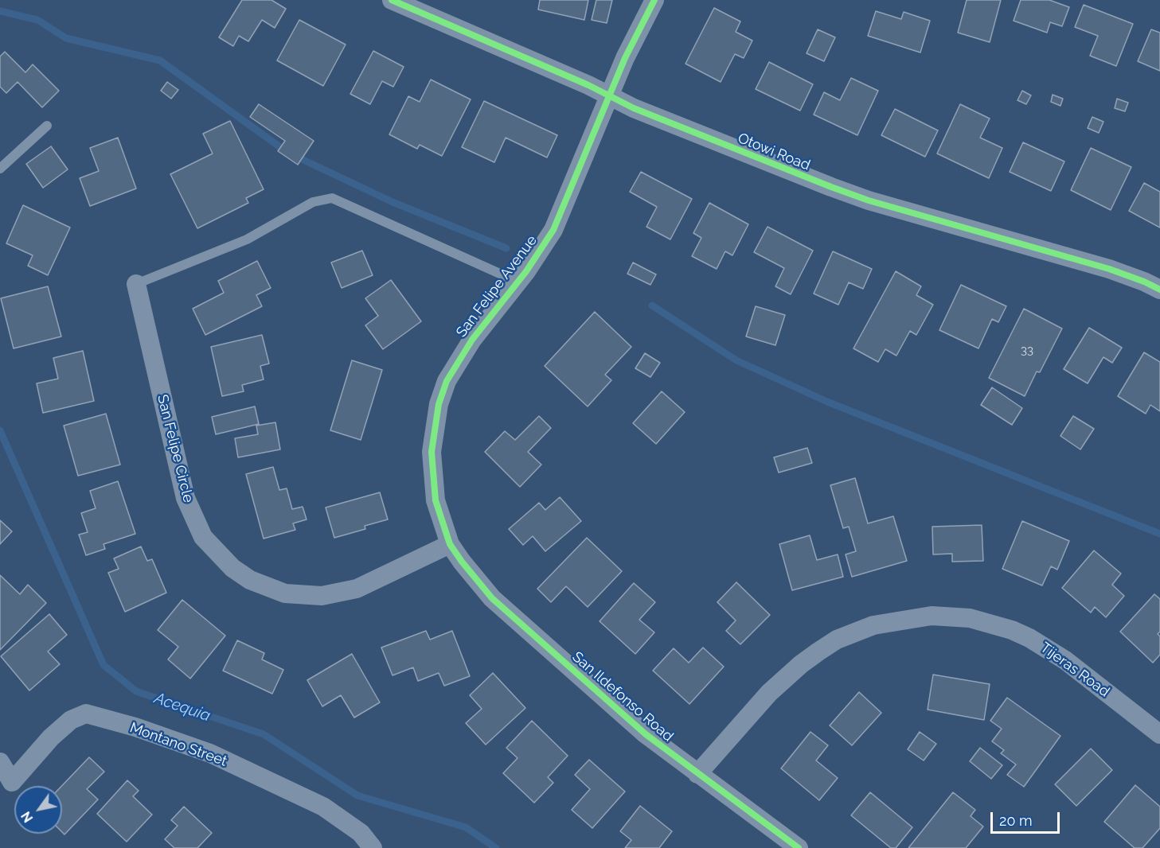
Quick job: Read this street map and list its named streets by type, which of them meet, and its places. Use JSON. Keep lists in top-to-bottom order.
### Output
{
  "streets": {
    "street": [
      "Otowi Road",
      "San Felipe Avenue",
      "San Felipe Circle",
      "Tijeras Road",
      "San Ildefonso Road",
      "Montano Street"
    ]
  },
  "crossings": [
    ["Otowi Road", "San Felipe Avenue"],
    ["San Felipe Avenue", "San Felipe Circle"],
    ["San Felipe Avenue", "San Ildefonso Road"],
    ["San Felipe Circle", "San Ildefonso Road"],
    ["Tijeras Road", "San Ildefonso Road"]
  ],
  "water": ["Acequia"],
  "house_numbers": ["33"],
  "scale_bar": "20 m",
  "north": "bottom left"
}
